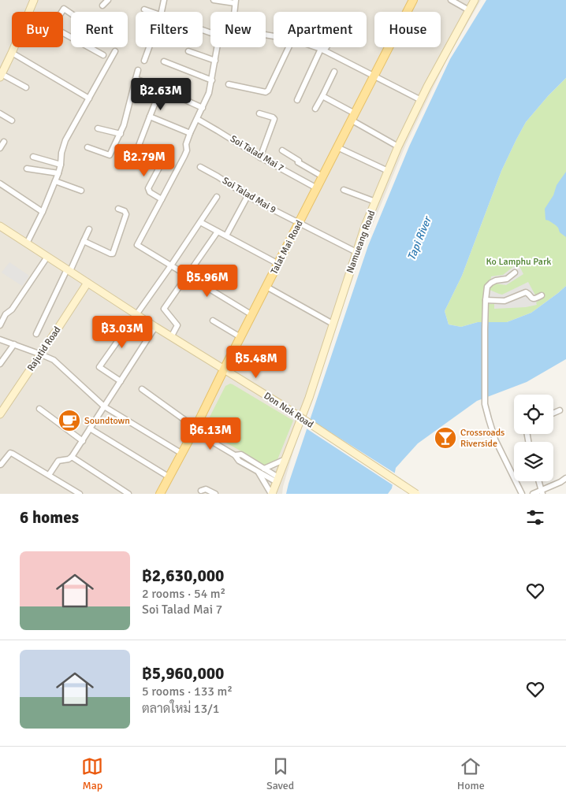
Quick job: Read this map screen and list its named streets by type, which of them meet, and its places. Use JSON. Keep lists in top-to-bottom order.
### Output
{
  "streets": {
    "main road": ["Talat Mai Road"],
    "street": [
      "Soi Talad Mai 7",
      "Soi Talad Mai 9",
      "Namueang Road",
      "Rajutid Road",
      "Don Nok Road"
    ]
  },
  "crossings": [
    ["Soi Talad Mai 7", "Talat Mai Road"],
    ["Soi Talad Mai 9", "Namueang Road"],
    ["Soi Talad Mai 9", "Talat Mai Road"],
    ["Talat Mai Road", "Don Nok Road"],
    ["Rajutid Road", "Don Nok Road"]
  ],
  "water": ["Tapi River"],
  "parks": ["Ko Lamphu Park"],
  "places": {
    "cafe": ["Soundtown"],
    "bar": ["Crossroads Riverside"]
  },
  "page": {
    "chip": [
      "Buy",
      "Rent",
      "Filters",
      "New",
      "Apartment",
      "House"
    ],
    "price": [
      "฿2.63M",
      "฿2.79M",
      "฿5.96M",
      "฿3.03M",
      "฿5.48M",
      "฿6.13M"
    ],
    "heading": "6 homes",
    "list": [
      {
        "name": "฿2,630,000",
        "note": "2 rooms · 54 m² · Soi Talad Mai 7"
      },
      {
        "name": "฿5,960,000",
        "note": "5 rooms · 133 m² · ตลาดใหม่ 13/1"
      }
    ],
    "tabs": ["Map", "Saved", "Home"]
  }
}
